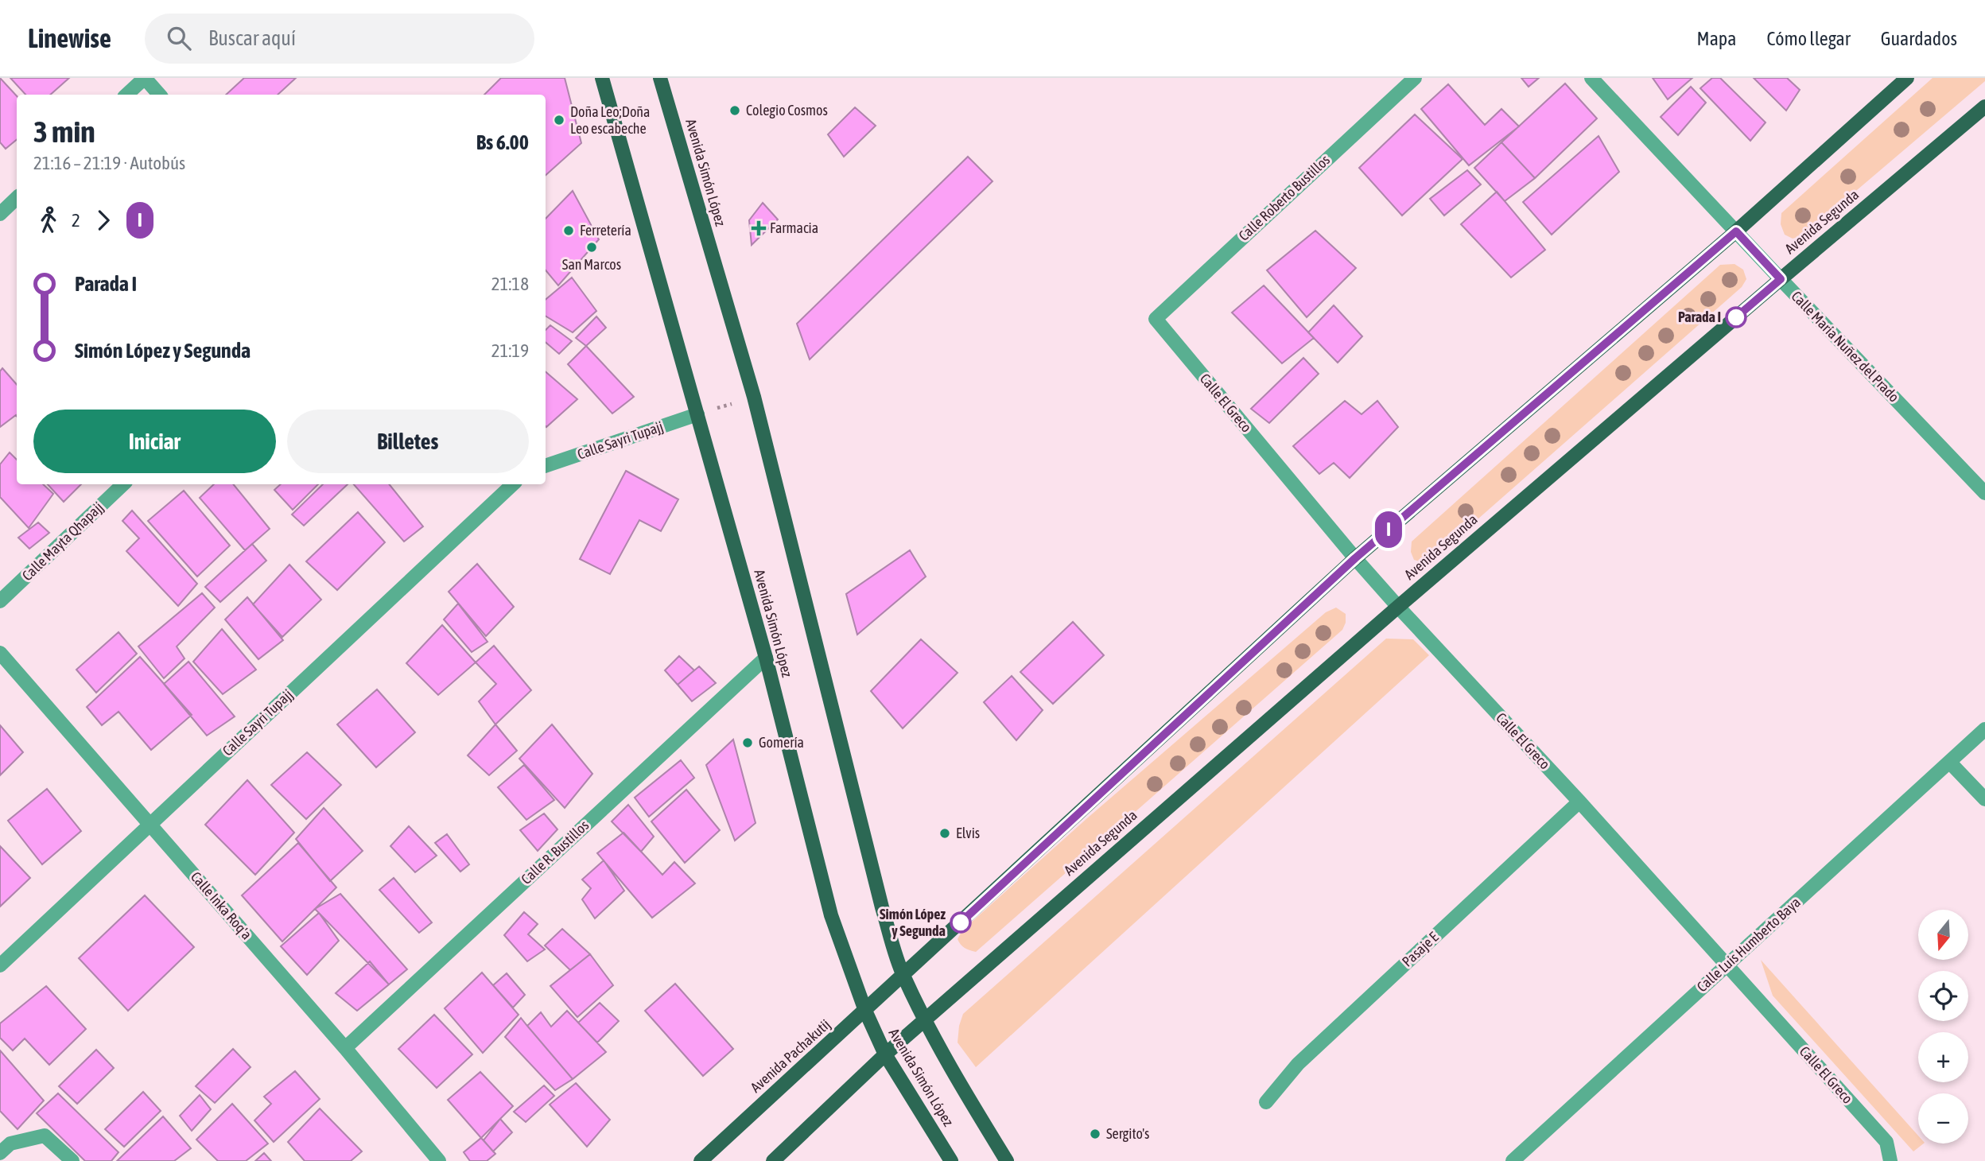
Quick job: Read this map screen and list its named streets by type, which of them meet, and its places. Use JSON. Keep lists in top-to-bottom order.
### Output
{
  "streets": {
    "main road": ["Avenida Simón López", "Avenida Segunda", "Avenida Pachakutij"],
    "street": [
      "Calle Roberto Bustillos",
      "Calle María Nuñez del Prado",
      "Calle El Greco",
      "Calle Sayri Tupajj",
      "Calle Mayta Qhapajj",
      "Calle R. Bustillos",
      "Calle Inka Roq'a",
      "Calle Luis Humberto Baya",
      "Pasaje E"
    ]
  },
  "crossings": [
    ["Avenida Simón López", "Avenida Segunda"],
    ["Avenida Simón López", "Calle Sayri Tupajj"],
    ["Avenida Simón López", "Calle R. Bustillos"],
    ["Avenida Simón López", "Avenida Pachakutij"],
    ["Calle Roberto Bustillos", "Calle El Greco"],
    ["Avenida Segunda", "Calle María Nuñez del Prado"],
    ["Avenida Segunda", "Calle El Greco"],
    ["Calle El Greco", "Calle Luis Humberto Baya"],
    ["Calle El Greco", "Pasaje E"],
    ["Calle Sayri Tupajj", "Calle Inka Roq'a"],
    ["Calle R. Bustillos", "Calle Inka Roq'a"]
  ],
  "places": {
    "other": [
      "Colegio Cosmos",
      "Doña Leo;Doña Leo escabeche",
      "Ferretería",
      "San Marcos",
      "Parada I",
      "Gomería",
      "Elvis",
      "Simón López y Segunda",
      "Sergito's"
    ],
    "health": ["Farmacia"]
  },
  "lines": ["bus line I"],
  "north": "bottom",
  "page": {
    "header": "Linewise",
    "search": "Buscar aquí",
    "nav": ["Mapa", "Cómo llegar", "Guardados"],
    "on_map": "I",
    "heading": ["3 min", "21:16 – 21:19 · Autobús", "Bs 6.00"],
    "legs": ["2", "I"],
    "list": [
      {
        "name": "Parada I",
        "value": "21:18"
      },
      {
        "name": "Simón López y Segunda",
        "value": "21:19"
      }
    ],
    "buttons": ["Iniciar", "Billetes"],
    "map_buttons": ["+", "−"]
  }
}
